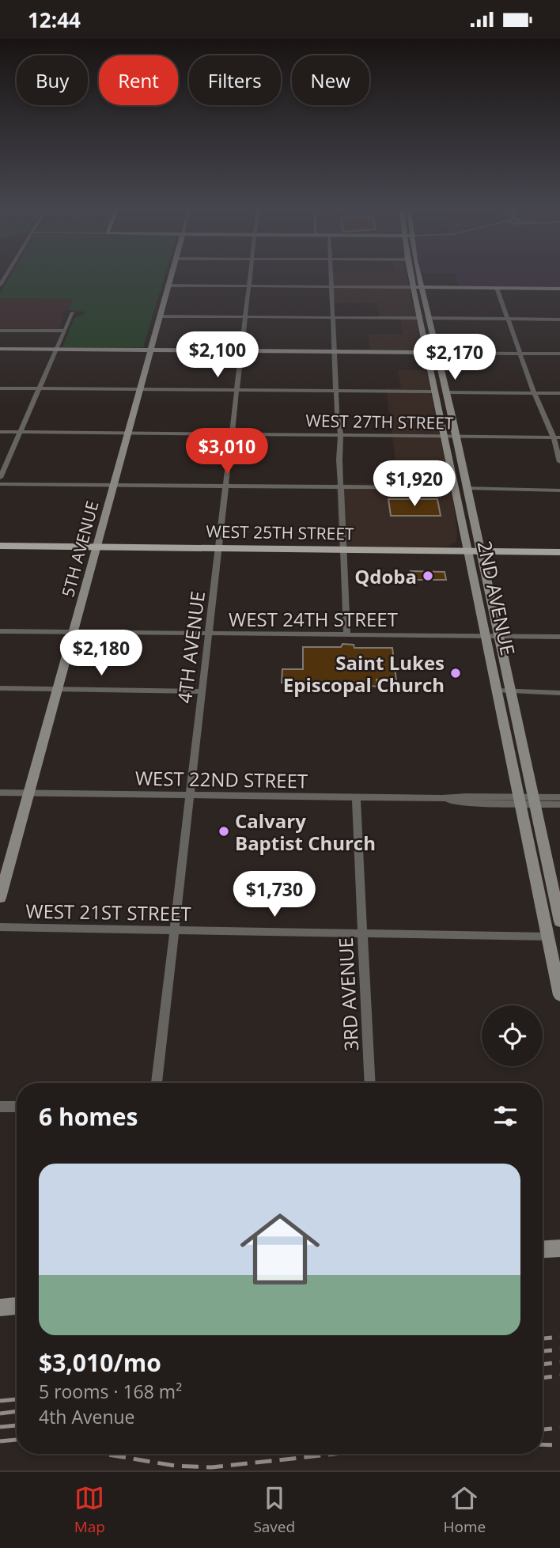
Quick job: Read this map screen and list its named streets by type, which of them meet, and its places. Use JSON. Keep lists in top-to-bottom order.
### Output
{
  "streets": {
    "main road": ["WEST 25TH STREET", "5TH AVENUE", "2ND AVENUE"],
    "street": [
      "WEST 27TH STREET",
      "WEST 24TH STREET",
      "4TH AVENUE",
      "WEST 22ND STREET",
      "WEST 21ST STREET",
      "3RD AVENUE"
    ]
  },
  "crossings": [
    ["WEST 27TH STREET", "5TH AVENUE"],
    ["WEST 27TH STREET", "2ND AVENUE"],
    ["WEST 27TH STREET", "4TH AVENUE"],
    ["WEST 25TH STREET", "5TH AVENUE"],
    ["WEST 25TH STREET", "2ND AVENUE"],
    ["WEST 25TH STREET", "4TH AVENUE"],
    ["5TH AVENUE", "WEST 24TH STREET"],
    ["5TH AVENUE", "WEST 22ND STREET"],
    ["2ND AVENUE", "WEST 24TH STREET"],
    ["2ND AVENUE", "WEST 22ND STREET"],
    ["2ND AVENUE", "WEST 21ST STREET"],
    ["WEST 24TH STREET", "4TH AVENUE"],
    ["4TH AVENUE", "WEST 22ND STREET"],
    ["4TH AVENUE", "WEST 21ST STREET"],
    ["WEST 22ND STREET", "3RD AVENUE"],
    ["WEST 21ST STREET", "3RD AVENUE"]
  ],
  "places": ["Qdoba", "Saint Lukes Episcopal Church", "Calvary Baptist Church"],
  "page": {
    "status": "12:44",
    "chip": [
      "Buy",
      "Rent",
      "Filters",
      "New"
    ],
    "price": [
      "$2,100",
      "$2,170",
      "$3,010",
      "$1,920",
      "$2,180",
      "$1,730"
    ],
    "heading": "6 homes",
    "list": [
      {
        "name": "$3,010/mo",
        "note": "5 rooms · 168 m² · 4th Avenue"
      }
    ],
    "tabs": ["Map", "Saved", "Home"]
  }
}
